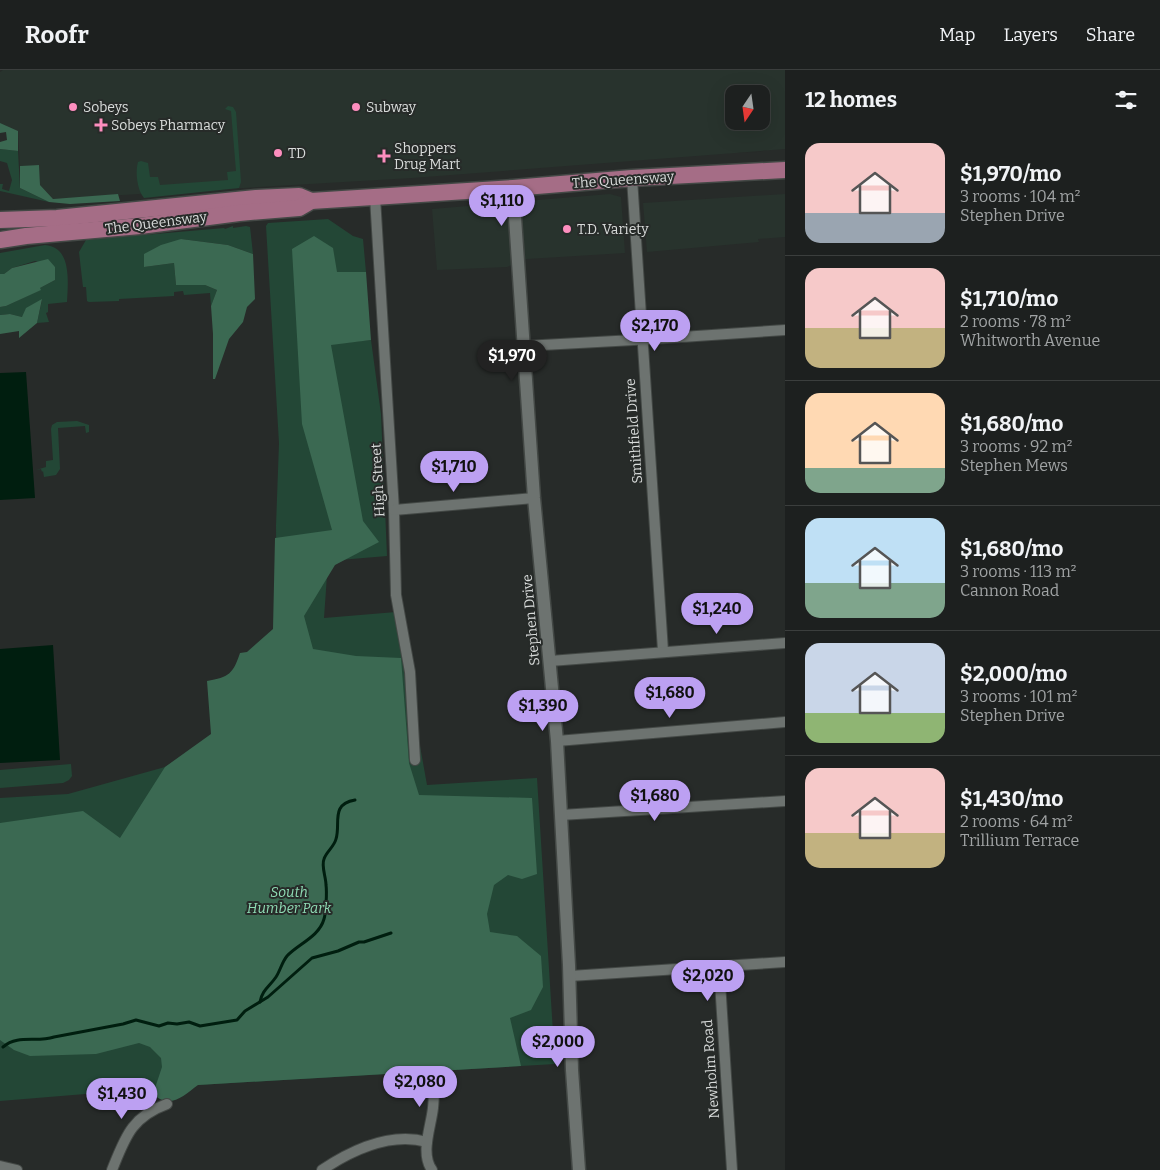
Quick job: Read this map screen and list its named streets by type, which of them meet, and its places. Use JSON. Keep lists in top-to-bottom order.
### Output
{
  "streets": {
    "main road": ["The Queensway"],
    "street": [
      "Smithfield Drive",
      "High Street",
      "Stephen Drive",
      "Newholm Road"
    ]
  },
  "crossings": [
    ["The Queensway", "Smithfield Drive"],
    ["The Queensway", "High Street"],
    ["The Queensway", "Stephen Drive"]
  ],
  "parks": ["South Humber Park"],
  "places": {
    "other": [
      "Sobeys",
      "Subway",
      "TD",
      "T.D. Variety"
    ],
    "health": ["Sobeys Pharmacy", "Shoppers Drug Mart"]
  },
  "north": "bottom",
  "page": {
    "header": "Roofr",
    "nav": ["Map", "Layers", "Share"],
    "heading": "12 homes",
    "list": [
      {
        "name": "$1,970/mo",
        "note": "3 rooms · 104 m² · Stephen Drive"
      },
      {
        "name": "$1,710/mo",
        "note": "2 rooms · 78 m² · Whitworth Avenue"
      },
      {
        "name": "$1,680/mo",
        "note": "3 rooms · 92 m² · Stephen Mews"
      },
      {
        "name": "$1,680/mo",
        "note": "3 rooms · 113 m² · Cannon Road"
      },
      {
        "name": "$2,000/mo",
        "note": "3 rooms · 101 m² · Stephen Drive"
      },
      {
        "name": "$1,430/mo",
        "note": "2 rooms · 64 m² · Trillium Terrace"
      }
    ],
    "price": [
      "$1,110",
      "$2,170",
      "$1,970",
      "$1,710",
      "$1,240",
      "$1,680",
      "$1,390",
      "$1,680",
      "$2,020",
      "$2,000",
      "$2,080",
      "$1,430"
    ]
  }
}
